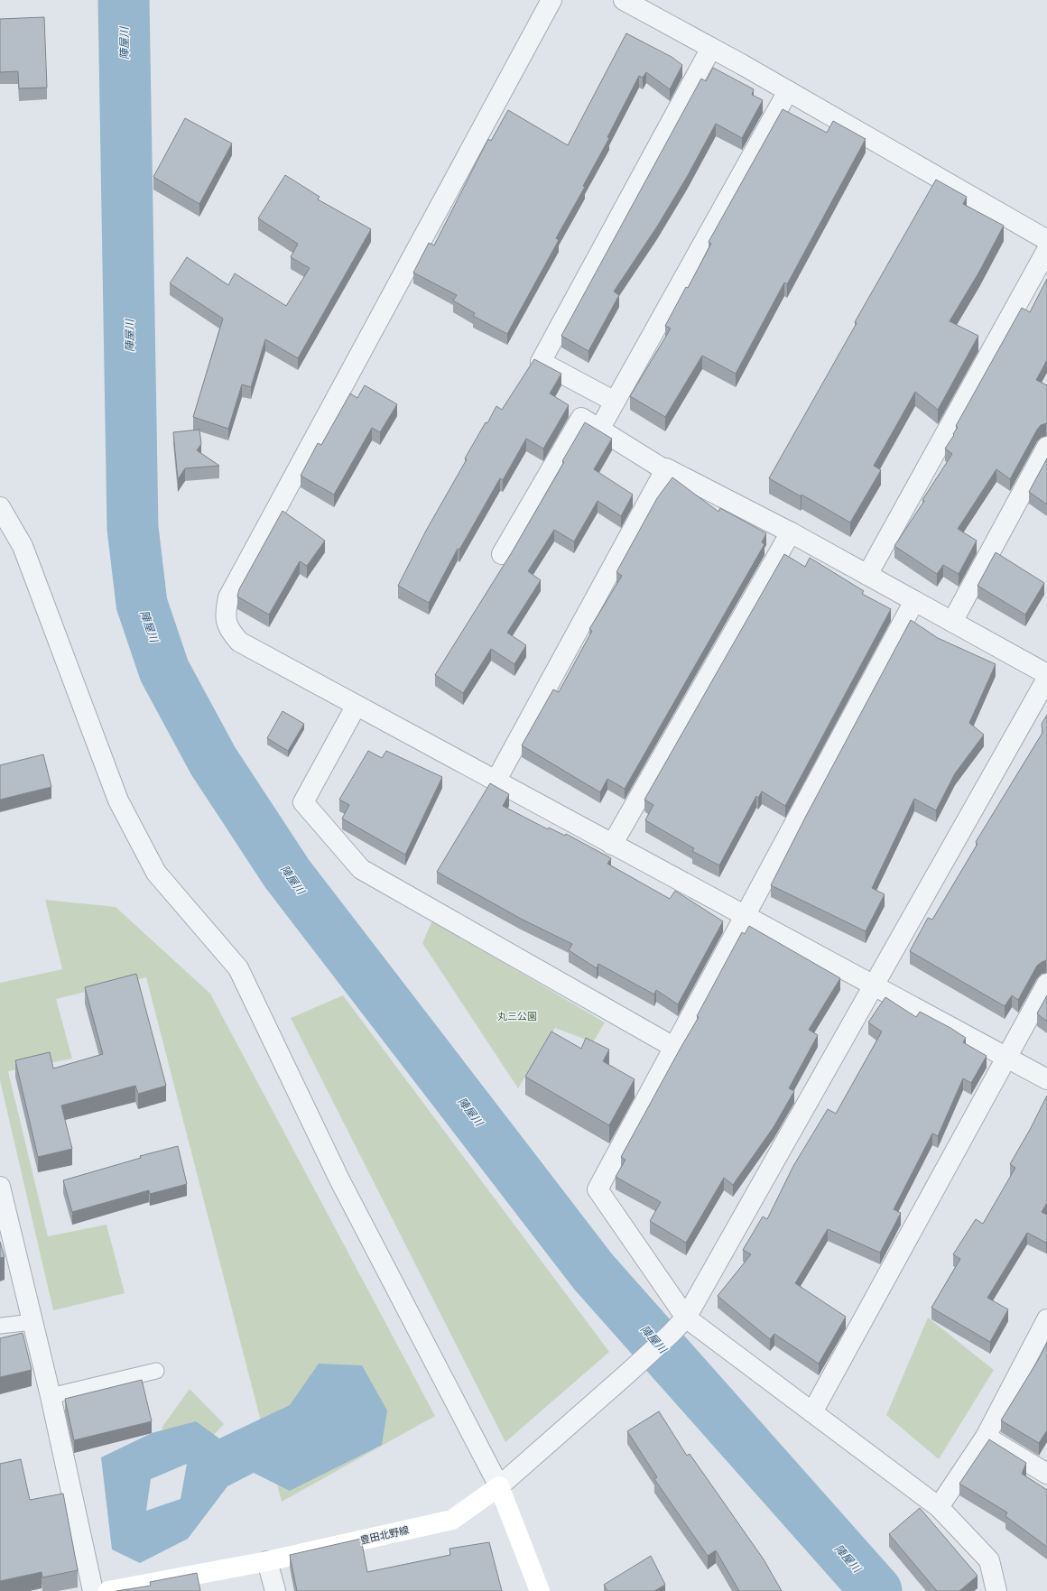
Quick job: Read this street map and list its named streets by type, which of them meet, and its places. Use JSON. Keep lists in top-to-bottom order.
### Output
{
  "streets": {
    "main road": ["豊田北野線"]
  },
  "water": ["陣屋川"],
  "parks": ["丸三公園"]
}
